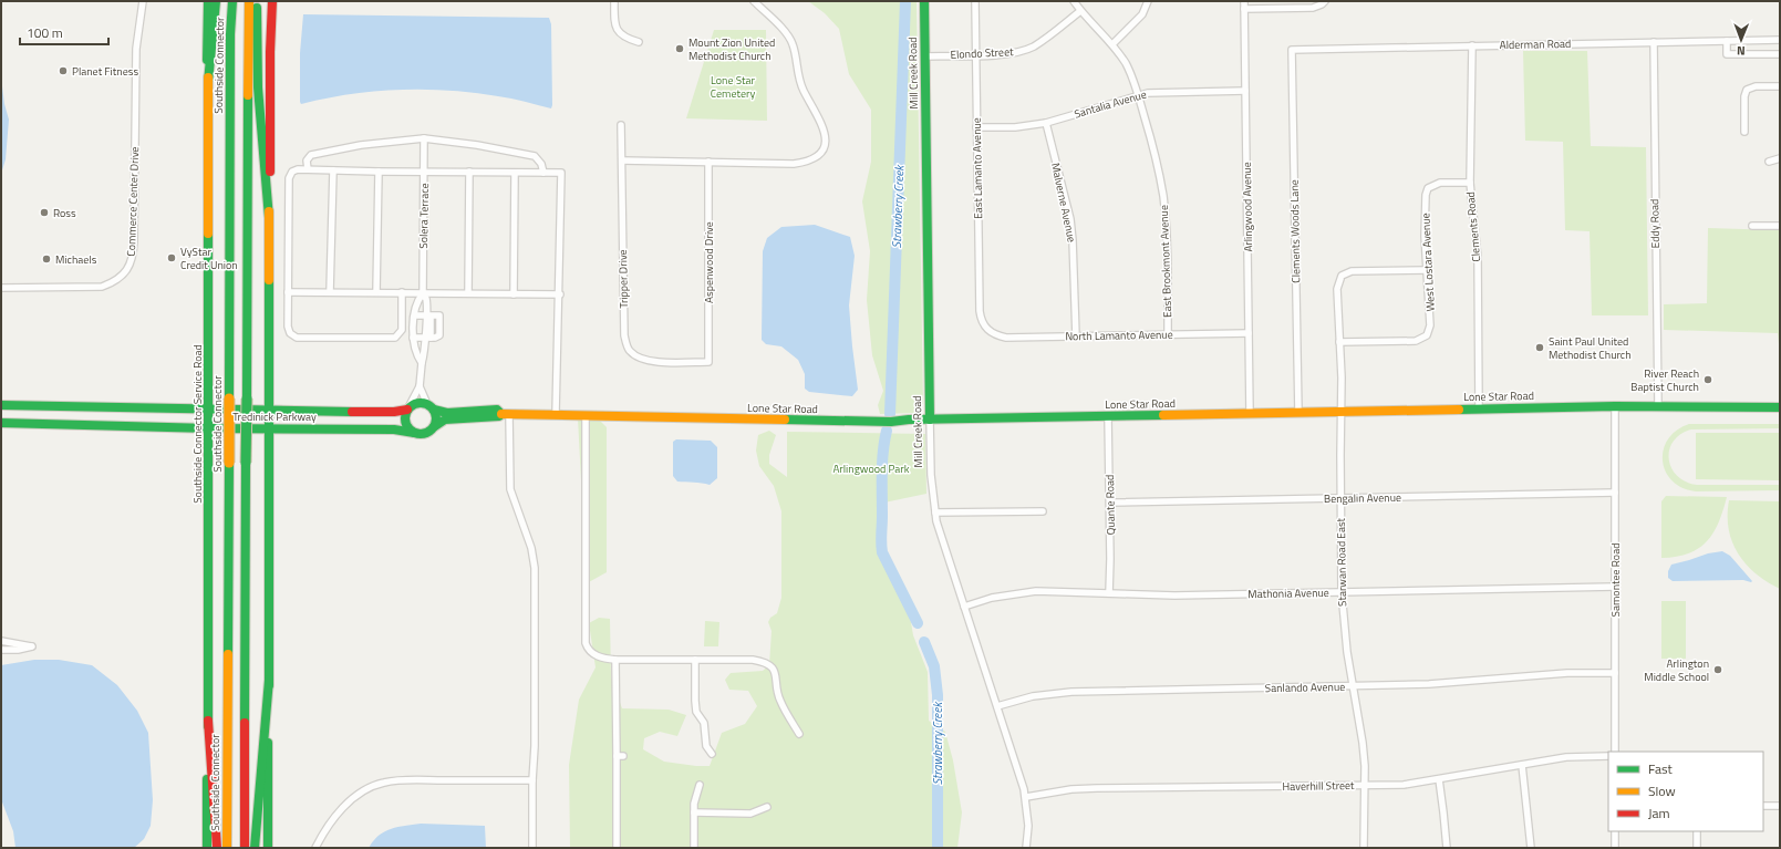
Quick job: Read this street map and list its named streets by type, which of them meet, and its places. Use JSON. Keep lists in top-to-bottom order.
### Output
{
  "streets": {
    "main road": [
      "Southside Connector",
      "Mill Creek Road",
      "Lone Star Road",
      "Tredinick Parkway",
      "Southside Connector Service Road"
    ],
    "street": [
      "Alderman Road",
      "Elondo Street",
      "Santalia Avenue",
      "East Lamanto Avenue",
      "Commerce Center Drive",
      "Malverne Avenue",
      "Arlingwood Avenue",
      "Solera Terrace",
      "Eddy Road",
      "Clements Road",
      "Clements Woods Lane",
      "East Brookmont Avenue",
      "Aspenwood Drive",
      "West Lostara Avenue",
      "Tripper Drive",
      "North Lamanto Avenue",
      "Bengalin Avenue",
      "Quante Road",
      "Starwan Road East",
      "Samontee Road",
      "Mathonia Avenue",
      "Sanlando Avenue",
      "Haverhill Street"
    ]
  },
  "crossings": [
    ["Alderman Road", "Eddy Road"],
    ["Alderman Road", "Clements Road"],
    ["Alderman Road", "Clements Woods Lane"],
    ["Elondo Street", "Mill Creek Road"],
    ["Elondo Street", "East Lamanto Avenue"],
    ["Elondo Street", "East Brookmont Avenue"],
    ["Mill Creek Road", "Lone Star Road"],
    ["Mill Creek Road", "Mathonia Avenue"],
    ["Mill Creek Road", "Sanlando Avenue"],
    ["Mill Creek Road", "Haverhill Street"],
    ["Santalia Avenue", "East Lamanto Avenue"],
    ["Santalia Avenue", "Malverne Avenue"],
    ["Santalia Avenue", "Arlingwood Avenue"],
    ["Santalia Avenue", "East Brookmont Avenue"],
    ["East Lamanto Avenue", "North Lamanto Avenue"],
    ["Malverne Avenue", "North Lamanto Avenue"],
    ["Arlingwood Avenue", "North Lamanto Avenue"],
    ["Arlingwood Avenue", "Lone Star Road"],
    ["Solera Terrace", "Lone Star Road"],
    ["Solera Terrace", "Tredinick Parkway"],
    ["Eddy Road", "Lone Star Road"],
    ["Clements Road", "West Lostara Avenue"],
    ["Clements Road", "Lone Star Road"],
    ["Clements Woods Lane", "Lone Star Road"],
    ["East Brookmont Avenue", "North Lamanto Avenue"],
    ["Aspenwood Drive", "Tripper Drive"],
    ["West Lostara Avenue", "Starwan Road East"],
    ["Lone Star Road", "Tredinick Parkway"],
    ["Lone Star Road", "Quante Road"],
    ["Lone Star Road", "Starwan Road East"],
    ["Lone Star Road", "Samontee Road"],
    ["Tredinick Parkway", "Southside Connector Service Road"],
    ["Bengalin Avenue", "Quante Road"],
    ["Bengalin Avenue", "Starwan Road East"],
    ["Bengalin Avenue", "Samontee Road"],
    ["Quante Road", "Mathonia Avenue"],
    ["Starwan Road East", "Mathonia Avenue"],
    ["Starwan Road East", "Sanlando Avenue"],
    ["Starwan Road East", "Haverhill Street"],
    ["Samontee Road", "Mathonia Avenue"],
    ["Samontee Road", "Sanlando Avenue"]
  ],
  "water": ["Strawberry Creek"],
  "parks": ["Lone Star Cemetery", "Arlingwood Park"],
  "places": [
    "Mount Zion United Methodist Church",
    "Planet Fitness",
    "Ross",
    "VyStar Credit Union",
    "Michaels",
    "Saint Paul United Methodist Church",
    "River Reach Baptist Church",
    "Arlington Middle School"
  ],
  "legend": ["Fast", "Slow", "Jam"],
  "scale_bar": "100 m",
  "north": "bottom"
}
